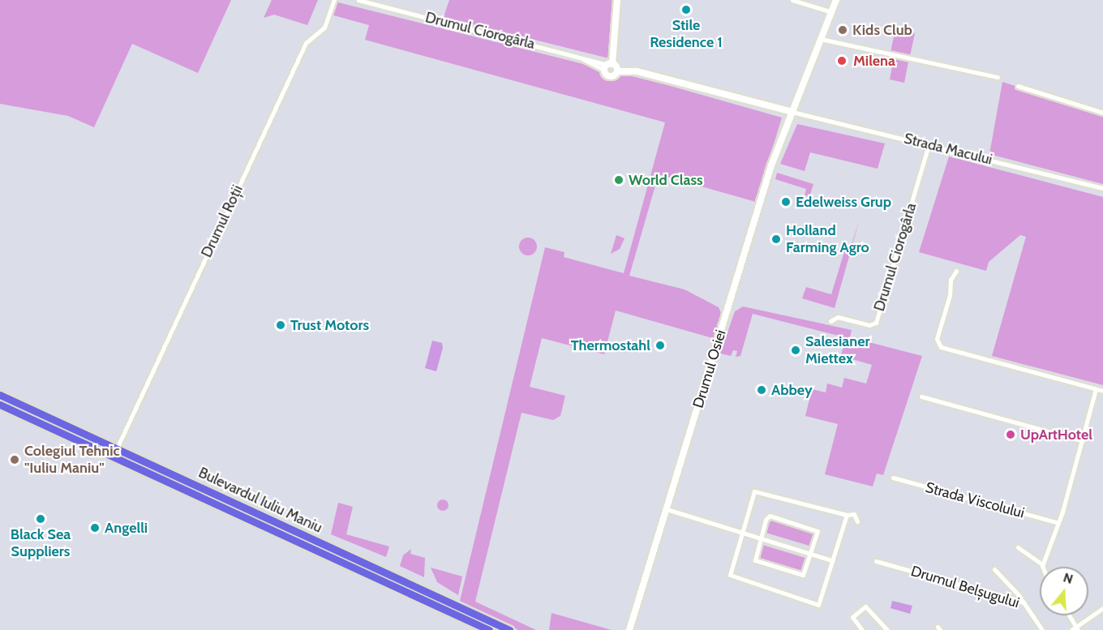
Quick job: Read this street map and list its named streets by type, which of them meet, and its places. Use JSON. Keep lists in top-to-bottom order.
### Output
{
  "streets": {
    "main road": ["Bulevardul Iuliu Maniu"],
    "street": [
      "Drumul Ciorogârla",
      "Strada Macului",
      "Drumul Roții",
      "Drumul Osiei",
      "Strada Viscolului",
      "Drumul Belșugului"
    ]
  },
  "crossings": [
    ["Drumul Ciorogârla", "Strada Macului"],
    ["Strada Macului", "Drumul Osiei"],
    ["Drumul Roții", "Bulevardul Iuliu Maniu"]
  ],
  "places": [
    "Stile Residence 1",
    "Kids Club",
    "Milena",
    "World Class",
    "Edelweiss Grup",
    "Holland Farming Agro",
    "Trust Motors",
    "Thermostahl",
    "Salesianer Miettex",
    "Abbey",
    "UpArtHotel",
    "Colegiul Tehnic \"Iuliu Maniu\"",
    "Black Sea Suppliers",
    "Angelli"
  ],
  "north": "top"
}
